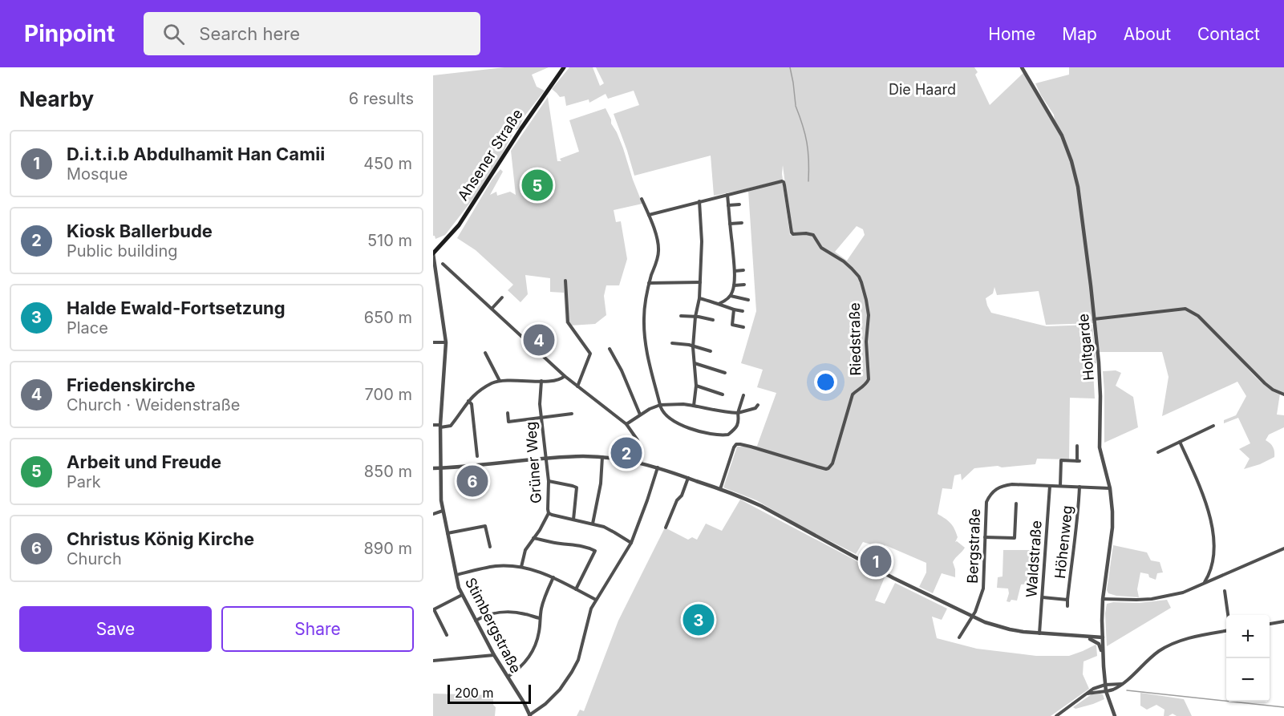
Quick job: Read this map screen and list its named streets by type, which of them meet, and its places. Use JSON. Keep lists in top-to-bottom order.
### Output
{
  "streets": {
    "main road": ["Ahsener Straße"],
    "street": [
      "Riedstraße",
      "Holtgarde",
      "Grüner Weg",
      "Höhenweg",
      "Bergstraße",
      "Waldstraße",
      "Stimbergstraße"
    ]
  },
  "crossings": [
    ["Ahsener Straße", "Stimbergstraße"],
    ["Holtgarde", "Bergstraße"],
    ["Höhenweg", "Bergstraße"],
    ["Höhenweg", "Waldstraße"],
    ["Bergstraße", "Waldstraße"]
  ],
  "parks": ["Die Haard"],
  "scale_bar": "200 m",
  "page": {
    "header": "Pinpoint",
    "search": "Search here",
    "nav": [
      "Home",
      "Map",
      "About",
      "Contact"
    ],
    "heading": ["Nearby", "6 results"],
    "list": [
      {
        "mark": "1",
        "name": "D.i.t.i.b Abdulhamit Han Camii",
        "note": "Mosque",
        "value": "450 m"
      },
      {
        "mark": "2",
        "name": "Kiosk Ballerbude",
        "note": "Public building",
        "value": "510 m"
      },
      {
        "mark": "3",
        "name": "Halde Ewald-Fortsetzung",
        "note": "Place",
        "value": "650 m"
      },
      {
        "mark": "4",
        "name": "Friedenskirche",
        "note": "Church · Weidenstraße",
        "value": "700 m"
      },
      {
        "mark": "5",
        "name": "Arbeit und Freude",
        "note": "Park",
        "value": "850 m"
      },
      {
        "mark": "6",
        "name": "Christus König Kirche",
        "note": "Church",
        "value": "890 m"
      }
    ],
    "pins": [
      "5",
      "4",
      "2",
      "6",
      "1",
      "3"
    ],
    "buttons": ["Save", "Share"],
    "map_buttons": ["+", "−"],
    "scale": "200 m"
  }
}
